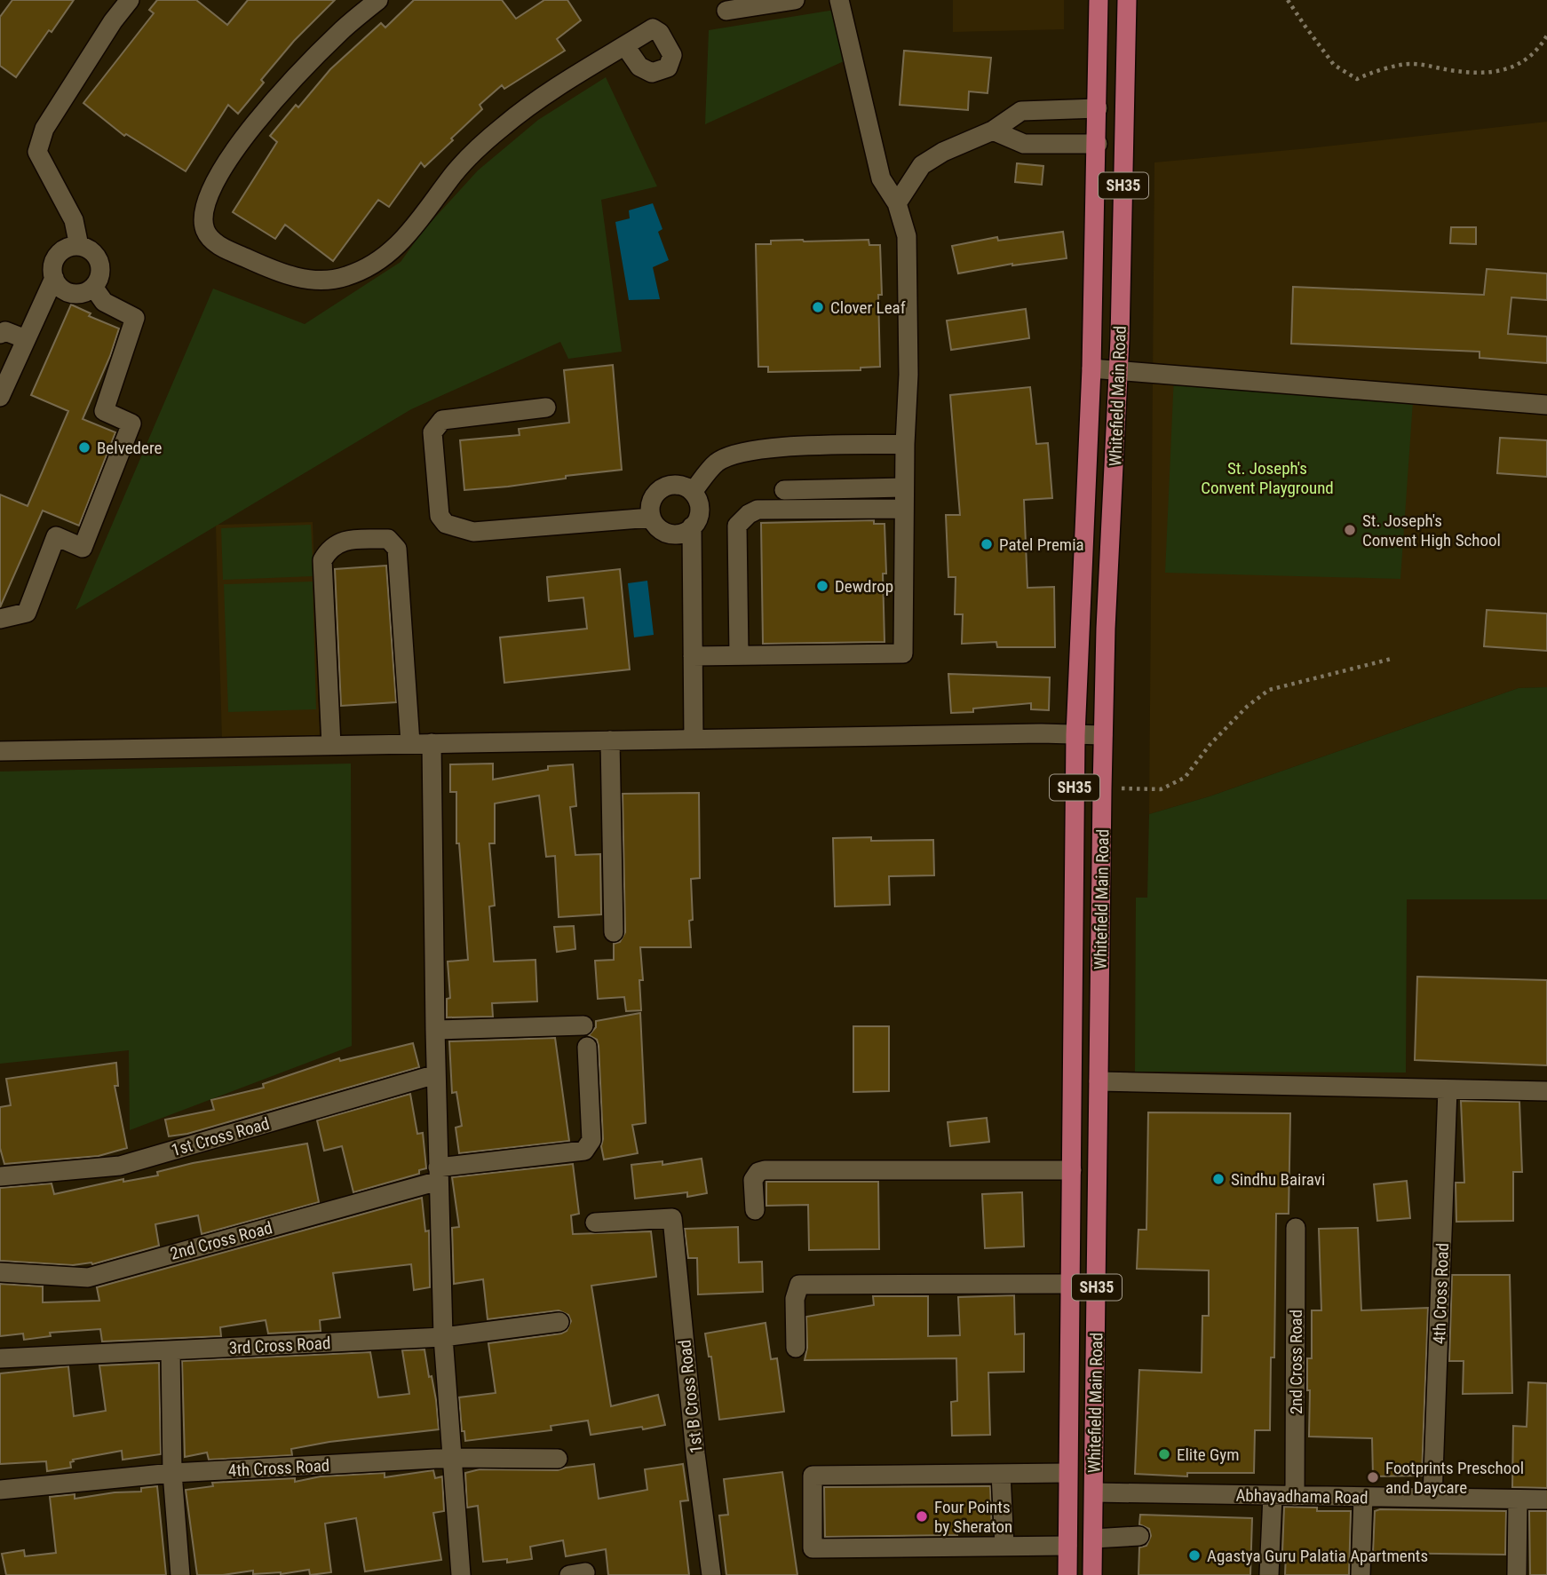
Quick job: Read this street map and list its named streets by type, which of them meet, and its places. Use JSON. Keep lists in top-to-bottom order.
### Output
{
  "streets": {
    "main road": ["SH35", "Whitefield Main Road"],
    "street": [
      "1st Cross Road",
      "2nd Cross Road",
      "4th Cross Road",
      "3rd Cross Road",
      "1st B Cross Road",
      "Abhayadhama Road"
    ]
  },
  "crossings": [
    ["Whitefield Main Road", "Abhayadhama Road"],
    ["2nd Cross Road", "Abhayadhama Road"],
    ["4th Cross Road", "Abhayadhama Road"]
  ],
  "parks": ["St. Joseph's Convent Playground"],
  "places": [
    "Clover Leaf",
    "Belvedere",
    "St. Joseph's Convent High School",
    "Patel Premia",
    "Dewdrop",
    "Sindhu Bairavi",
    "Elite Gym",
    "Footprints Preschool and Daycare",
    "Four Points by Sheraton",
    "Agastya Guru Palatia Apartments"
  ]
}
